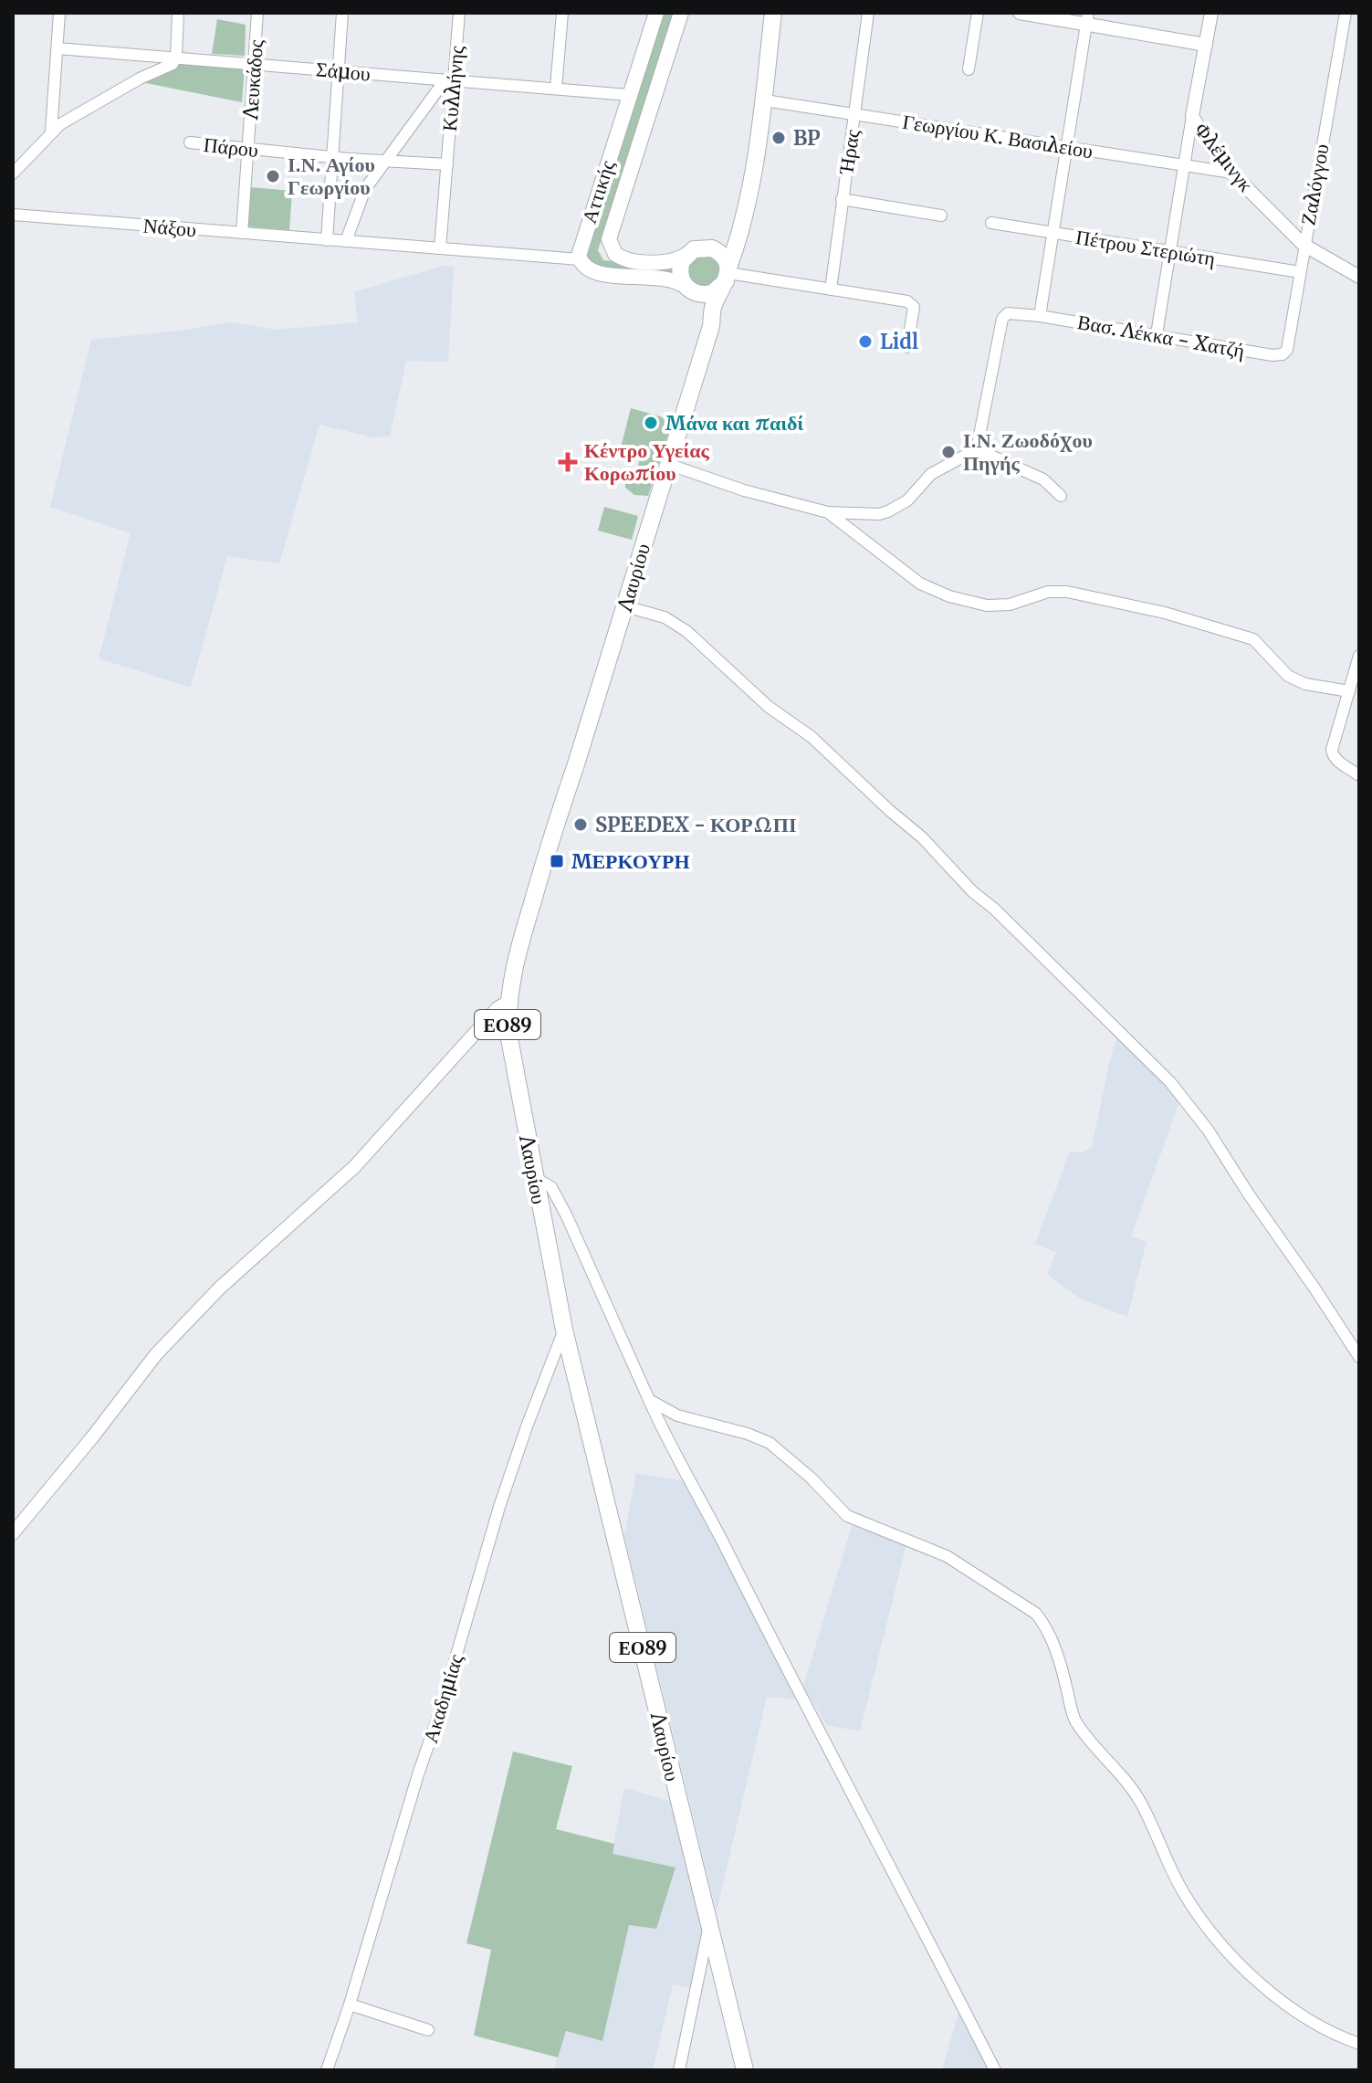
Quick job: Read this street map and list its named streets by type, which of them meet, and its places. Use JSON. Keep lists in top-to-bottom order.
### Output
{
  "streets": {
    "main road": ["Αττικής", "Λαυρίου", "ΕΟ89"],
    "street": [
      "Σάμου",
      "Λευκάδος",
      "Κυλλήνης",
      "Γεωργίου Κ. Βασιλείου",
      "Πάρου",
      "Ήρας",
      "Φλέμινγκ",
      "Ζαλόγγου",
      "Νάξου",
      "Πέτρου Στεριώτη",
      "Βασ. Λέκκα - Χατζή",
      "Ακαδημίας"
    ]
  },
  "crossings": [
    ["Σάμου", "Λευκάδος"],
    ["Σάμου", "Κυλλήνης"],
    ["Σάμου", "Αττικής"],
    ["Λευκάδος", "Πάρου"],
    ["Λευκάδος", "Νάξου"],
    ["Κυλλήνης", "Πάρου"],
    ["Κυλλήνης", "Νάξου"],
    ["Γεωργίου Κ. Βασιλείου", "Ήρας"],
    ["Γεωργίου Κ. Βασιλείου", "Φλέμινγκ"],
    ["Γεωργίου Κ. Βασιλείου", "ΕΟ89"],
    ["Φλέμινγκ", "Ζαλόγγου"],
    ["Ζαλόγγου", "Πέτρου Στεριώτη"],
    ["Ζαλόγγου", "Βασ. Λέκκα - Χατζή"],
    ["Αττικής", "Νάξου"],
    ["Αττικής", "Λαυρίου"],
    ["Αττικής", "ΕΟ89"],
    ["Λαυρίου", "ΕΟ89"],
    ["Λαυρίου", "Ακαδημίας"]
  ],
  "places": {
    "other": [
      "BP",
      "Ι.Ν. Αγίου Γεωργίου",
      "Lidl",
      "Μάνα και παιδί",
      "Ι.Ν. Ζωοδόχου Πηγής",
      "SPEEDEX - ΚΟΡΩΠΙ"
    ],
    "health": ["Κέντρο Υγείας Κορωπίου"],
    "transit": ["ΜΕΡΚΟΥΡΗ"]
  }
}
